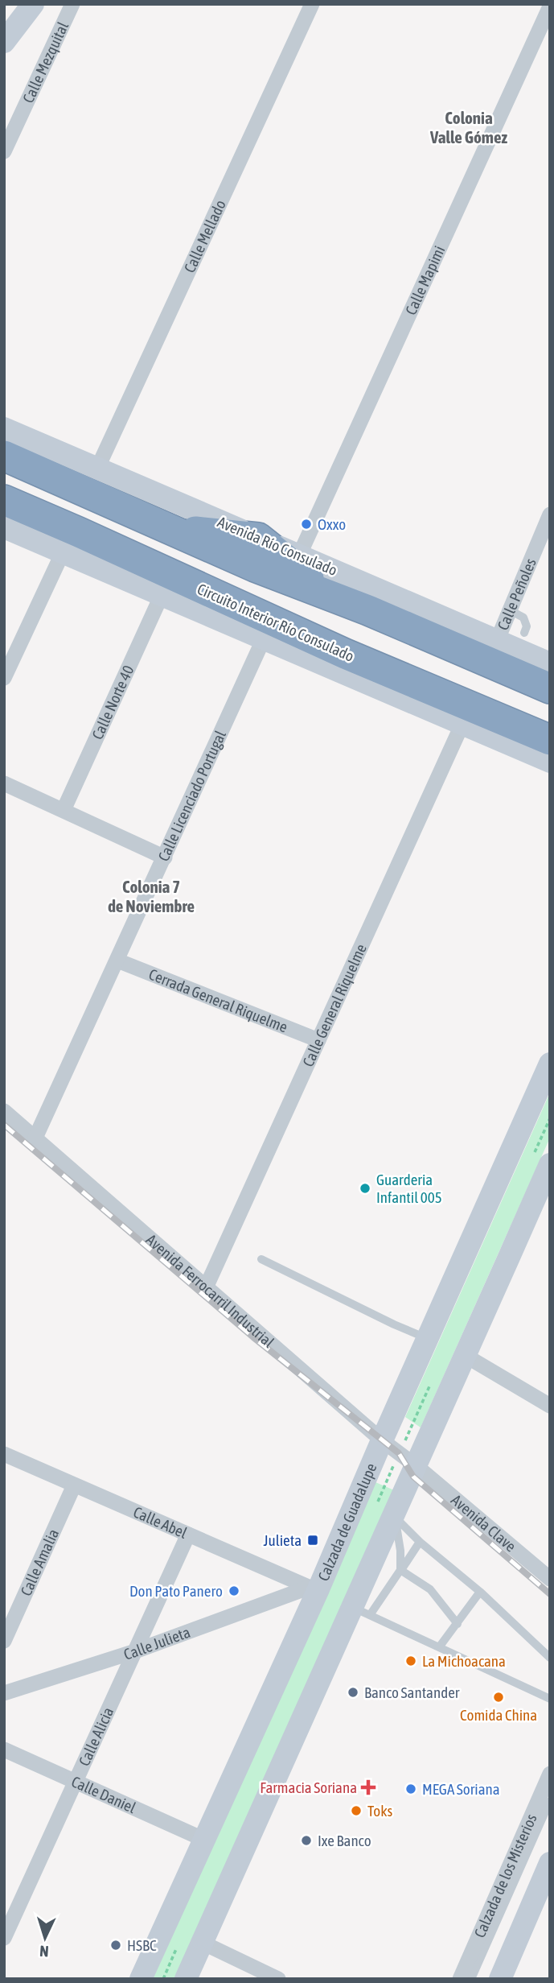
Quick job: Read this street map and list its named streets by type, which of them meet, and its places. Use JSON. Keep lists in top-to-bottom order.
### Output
{
  "streets": {
    "highway": ["Circuito Interior Río Consulado"],
    "main road": ["Avenida Río Consulado", "Calzada de Guadalupe"],
    "street": [
      "Calle Mezquital",
      "Calle Mellado",
      "Calle Mapimi",
      "Calle Peñoles",
      "Calle Norte 40",
      "Calle Licenciado Portugal",
      "Cerrada General Riquelme",
      "Calle General Riquelme",
      "Avenida Ferrocarril Industrial",
      "Calle Abel",
      "Avenida Clave",
      "Calle Amalia",
      "Calle Julieta",
      "Calle Alicia",
      "Calle Daniel",
      "Calzada de los Misterios"
    ]
  },
  "crossings": [
    ["Calle Mellado", "Avenida Río Consulado"],
    ["Calle Mapimi", "Avenida Río Consulado"],
    ["Avenida Río Consulado", "Calle Peñoles"],
    ["Circuito Interior Río Consulado", "Calle Norte 40"],
    ["Calle Licenciado Portugal", "Cerrada General Riquelme"],
    ["Calle Licenciado Portugal", "Avenida Ferrocarril Industrial"],
    ["Cerrada General Riquelme", "Calle General Riquelme"],
    ["Calle General Riquelme", "Avenida Ferrocarril Industrial"],
    ["Avenida Ferrocarril Industrial", "Calzada de Guadalupe"],
    ["Avenida Ferrocarril Industrial", "Avenida Clave"],
    ["Calzada de Guadalupe", "Calle Abel"],
    ["Calzada de Guadalupe", "Calle Julieta"],
    ["Calzada de Guadalupe", "Calle Daniel"],
    ["Calle Abel", "Calle Amalia"],
    ["Calle Abel", "Calle Julieta"],
    ["Calle Abel", "Calle Alicia"],
    ["Calle Julieta", "Calle Alicia"],
    ["Calle Alicia", "Calle Daniel"]
  ],
  "districts": ["Colonia Valle Gómez", "Colonia 7 de Noviembre"],
  "places": {
    "other": [
      "Oxxo",
      "Guarderia Infantil 005",
      "Don Pato Panero",
      "La Michoacana",
      "Banco Santander",
      "Comida China",
      "MEGA Soriana",
      "Toks",
      "Ixe Banco",
      "HSBC"
    ],
    "transit": ["Julieta"],
    "health": ["Farmacia Soriana"]
  },
  "north": "bottom"
}
